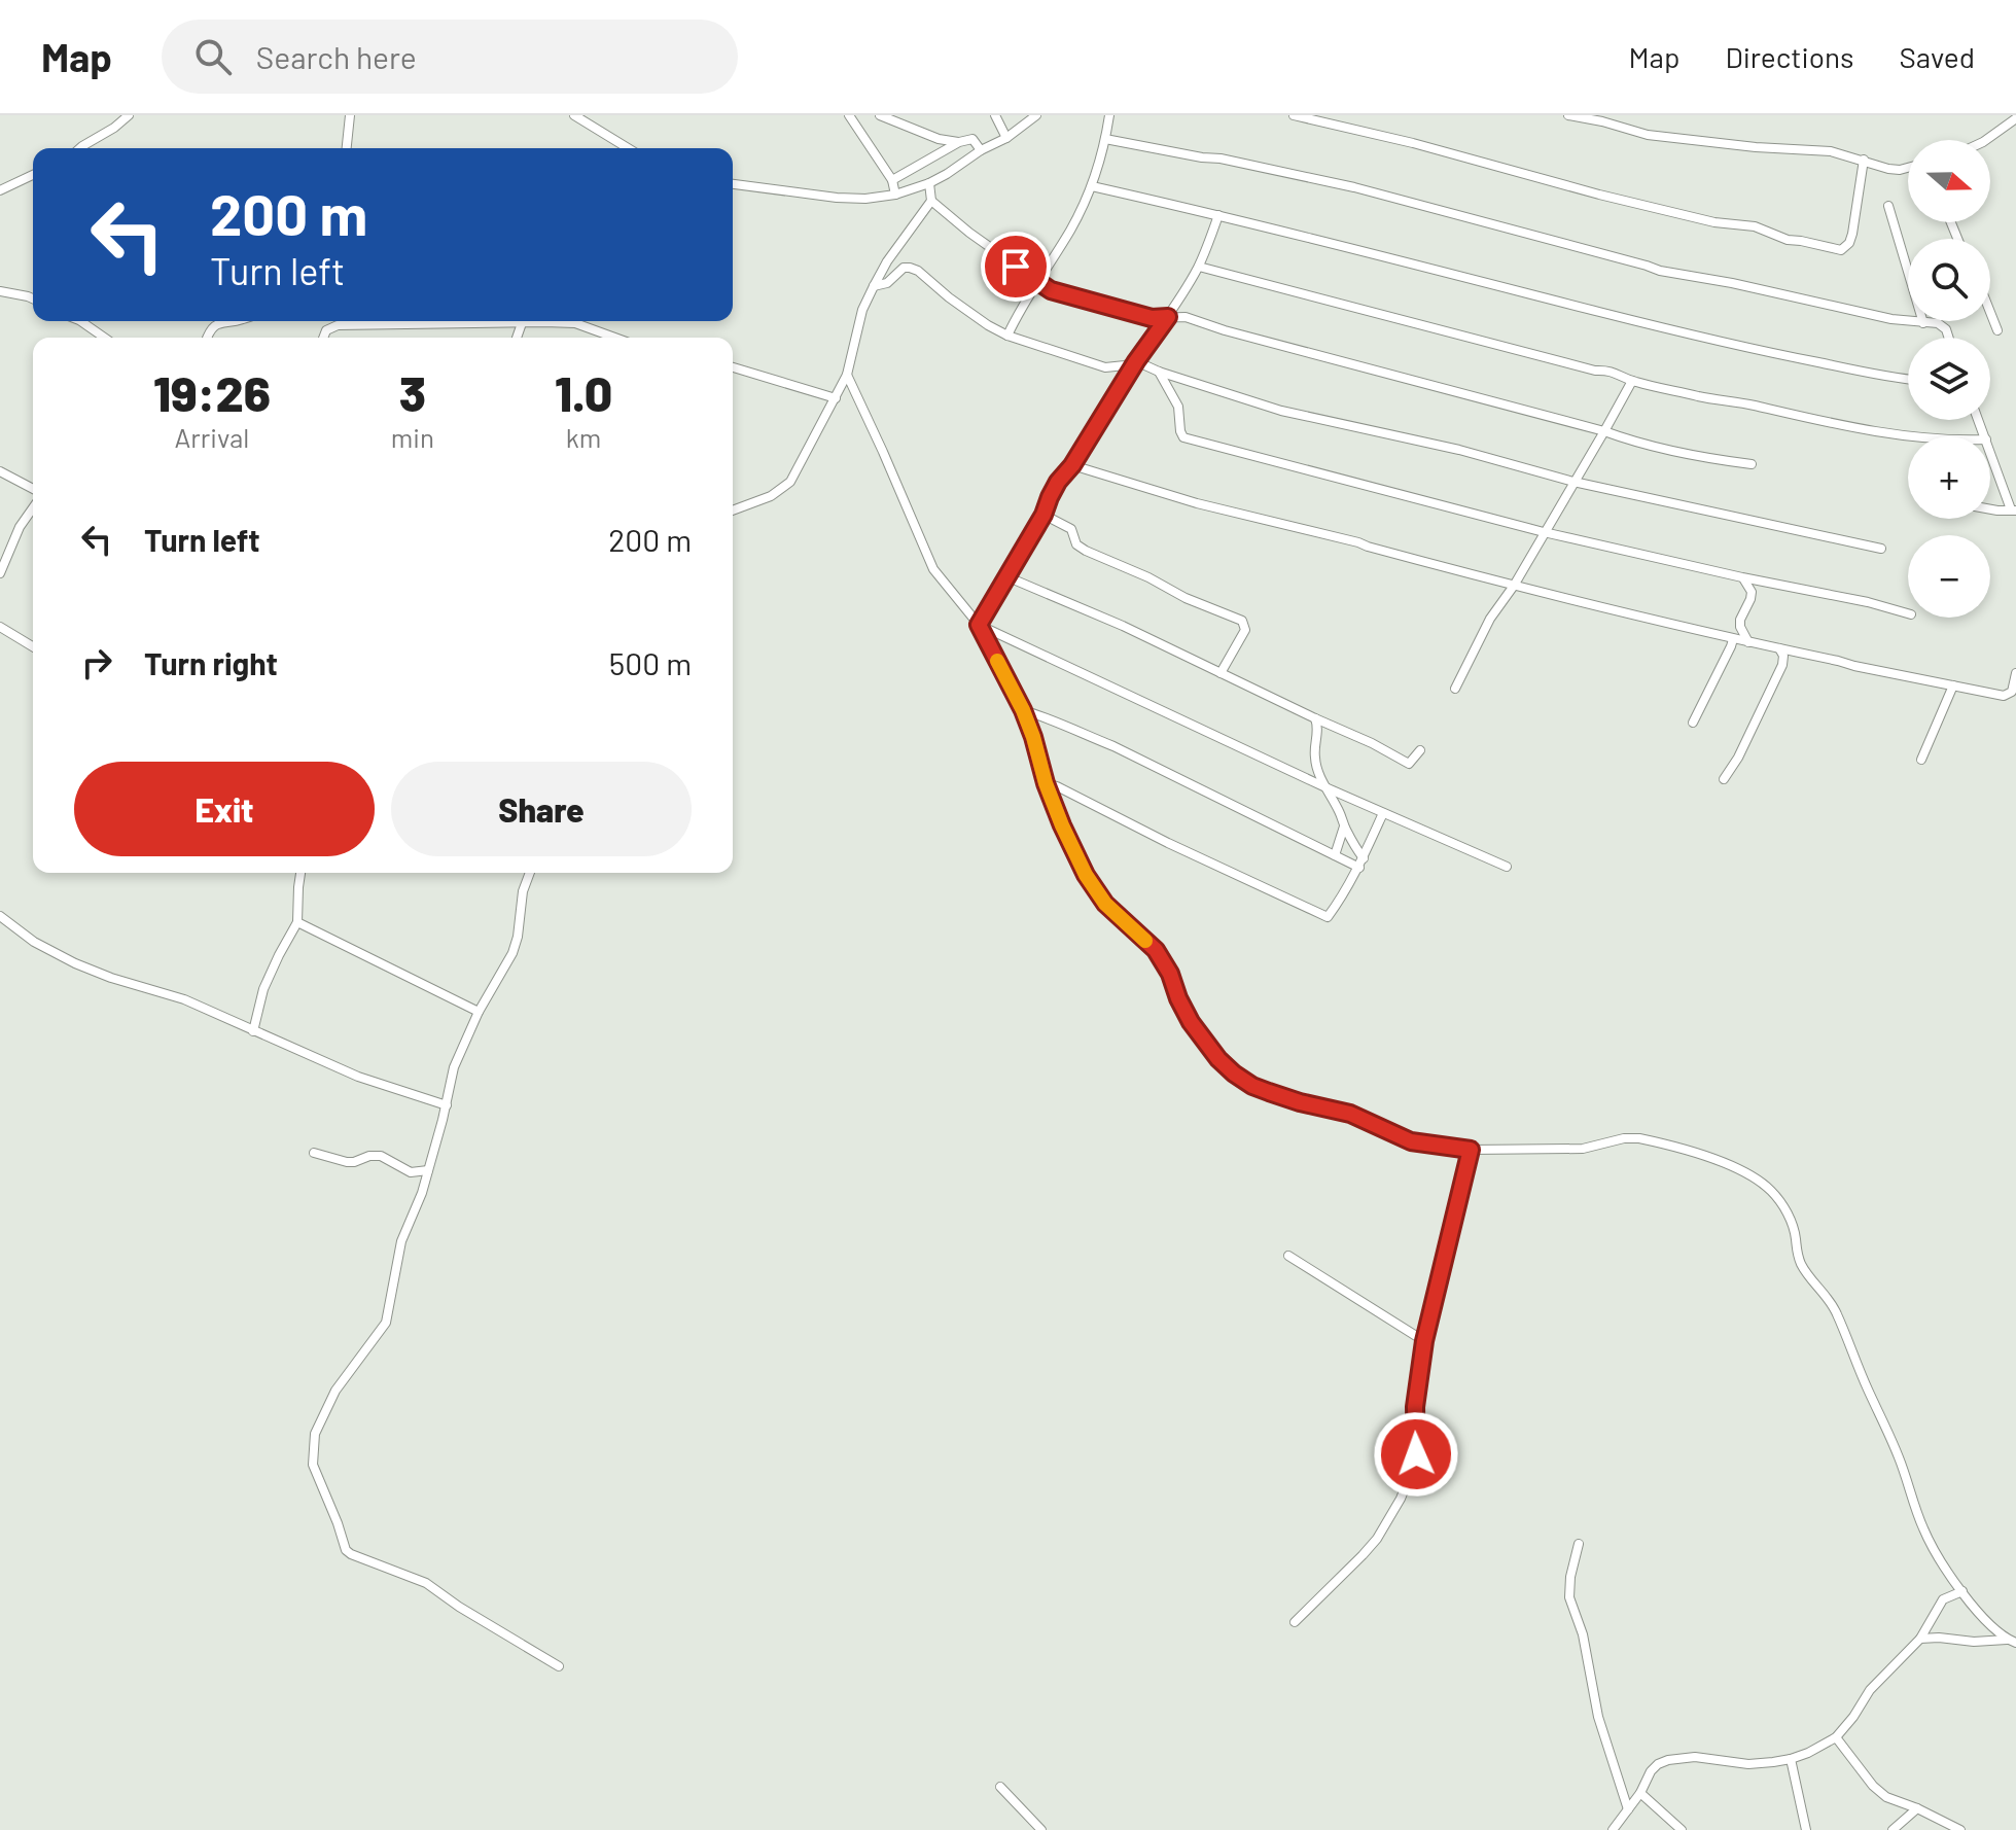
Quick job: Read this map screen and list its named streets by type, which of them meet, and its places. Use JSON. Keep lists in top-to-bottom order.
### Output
{
  "north": "right",
  "page": {
    "header": "Map",
    "search": "Search here",
    "nav": ["Map", "Directions", "Saved"],
    "map_buttons": ["+", "−"],
    "turn": ["200 m", "Turn left"],
    "eta": [
      "19:26",
      "Arrival",
      "3",
      "min",
      "1.0",
      "km"
    ],
    "list": [
      {
        "name": "Turn left",
        "value": "200 m"
      },
      {
        "name": "Turn right",
        "value": "500 m"
      }
    ],
    "buttons": ["Exit", "Share"]
  }
}
